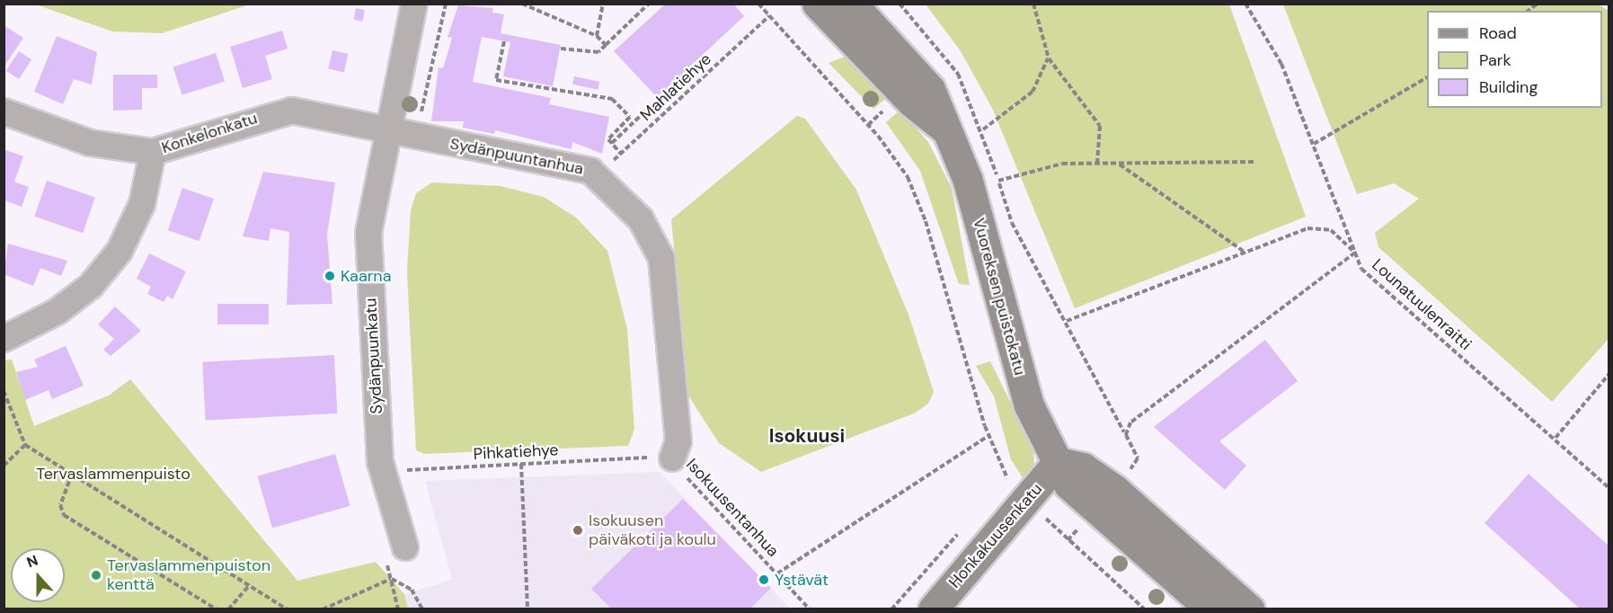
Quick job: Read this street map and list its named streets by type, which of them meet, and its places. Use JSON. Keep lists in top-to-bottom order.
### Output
{
  "streets": {
    "main road": ["Vuoreksen puistokatu", "Honkakuusenkatu"],
    "street": ["Konkelonkatu", "Sydänpuuntanhua", "Sydänpuunkatu"],
    "path": [
      "Mahlatiehye",
      "Lounatuulenraitti",
      "Pihkatiehye",
      "Isokuusentanhua"
    ]
  },
  "crossings": [
    ["Mahlatiehye", "Sydänpuuntanhua"],
    ["Konkelonkatu", "Sydänpuuntanhua"],
    ["Konkelonkatu", "Sydänpuunkatu"],
    ["Sydänpuuntanhua", "Sydänpuunkatu"],
    ["Sydänpuuntanhua", "Pihkatiehye"],
    ["Sydänpuuntanhua", "Isokuusentanhua"],
    ["Vuoreksen puistokatu", "Honkakuusenkatu"],
    ["Sydänpuunkatu", "Pihkatiehye"],
    ["Pihkatiehye", "Isokuusentanhua"]
  ],
  "districts": ["Isokuusi"],
  "parks": ["Tervaslammenpuisto"],
  "places": [
    "Kaarna",
    "Isokuusen päiväkoti ja koulu",
    "Tervaslammenpuiston kenttä",
    "Ystävät"
  ],
  "legend": ["Road", "Park", "Building"],
  "north": "top"
}
